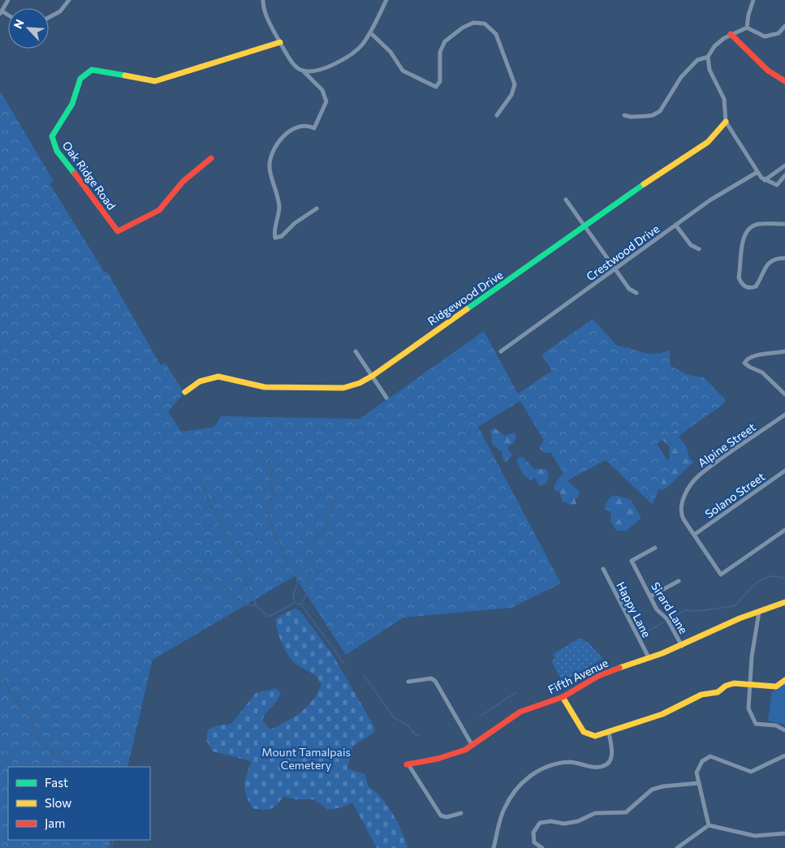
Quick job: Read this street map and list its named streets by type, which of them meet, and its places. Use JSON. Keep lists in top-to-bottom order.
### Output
{
  "streets": {
    "street": [
      "Oak Ridge Road",
      "Crestwood Drive",
      "Ridgewood Drive",
      "Alpine Street",
      "Solano Street",
      "Sirard Lane",
      "Happy Lane",
      "Fifth Avenue"
    ]
  },
  "crossings": [
    ["Alpine Street", "Solano Street"],
    ["Sirard Lane", "Fifth Avenue"],
    ["Happy Lane", "Fifth Avenue"]
  ],
  "parks": ["Mount Tamalpais Cemetery"],
  "legend": ["Fast", "Slow", "Jam"],
  "north": "top left"
}
